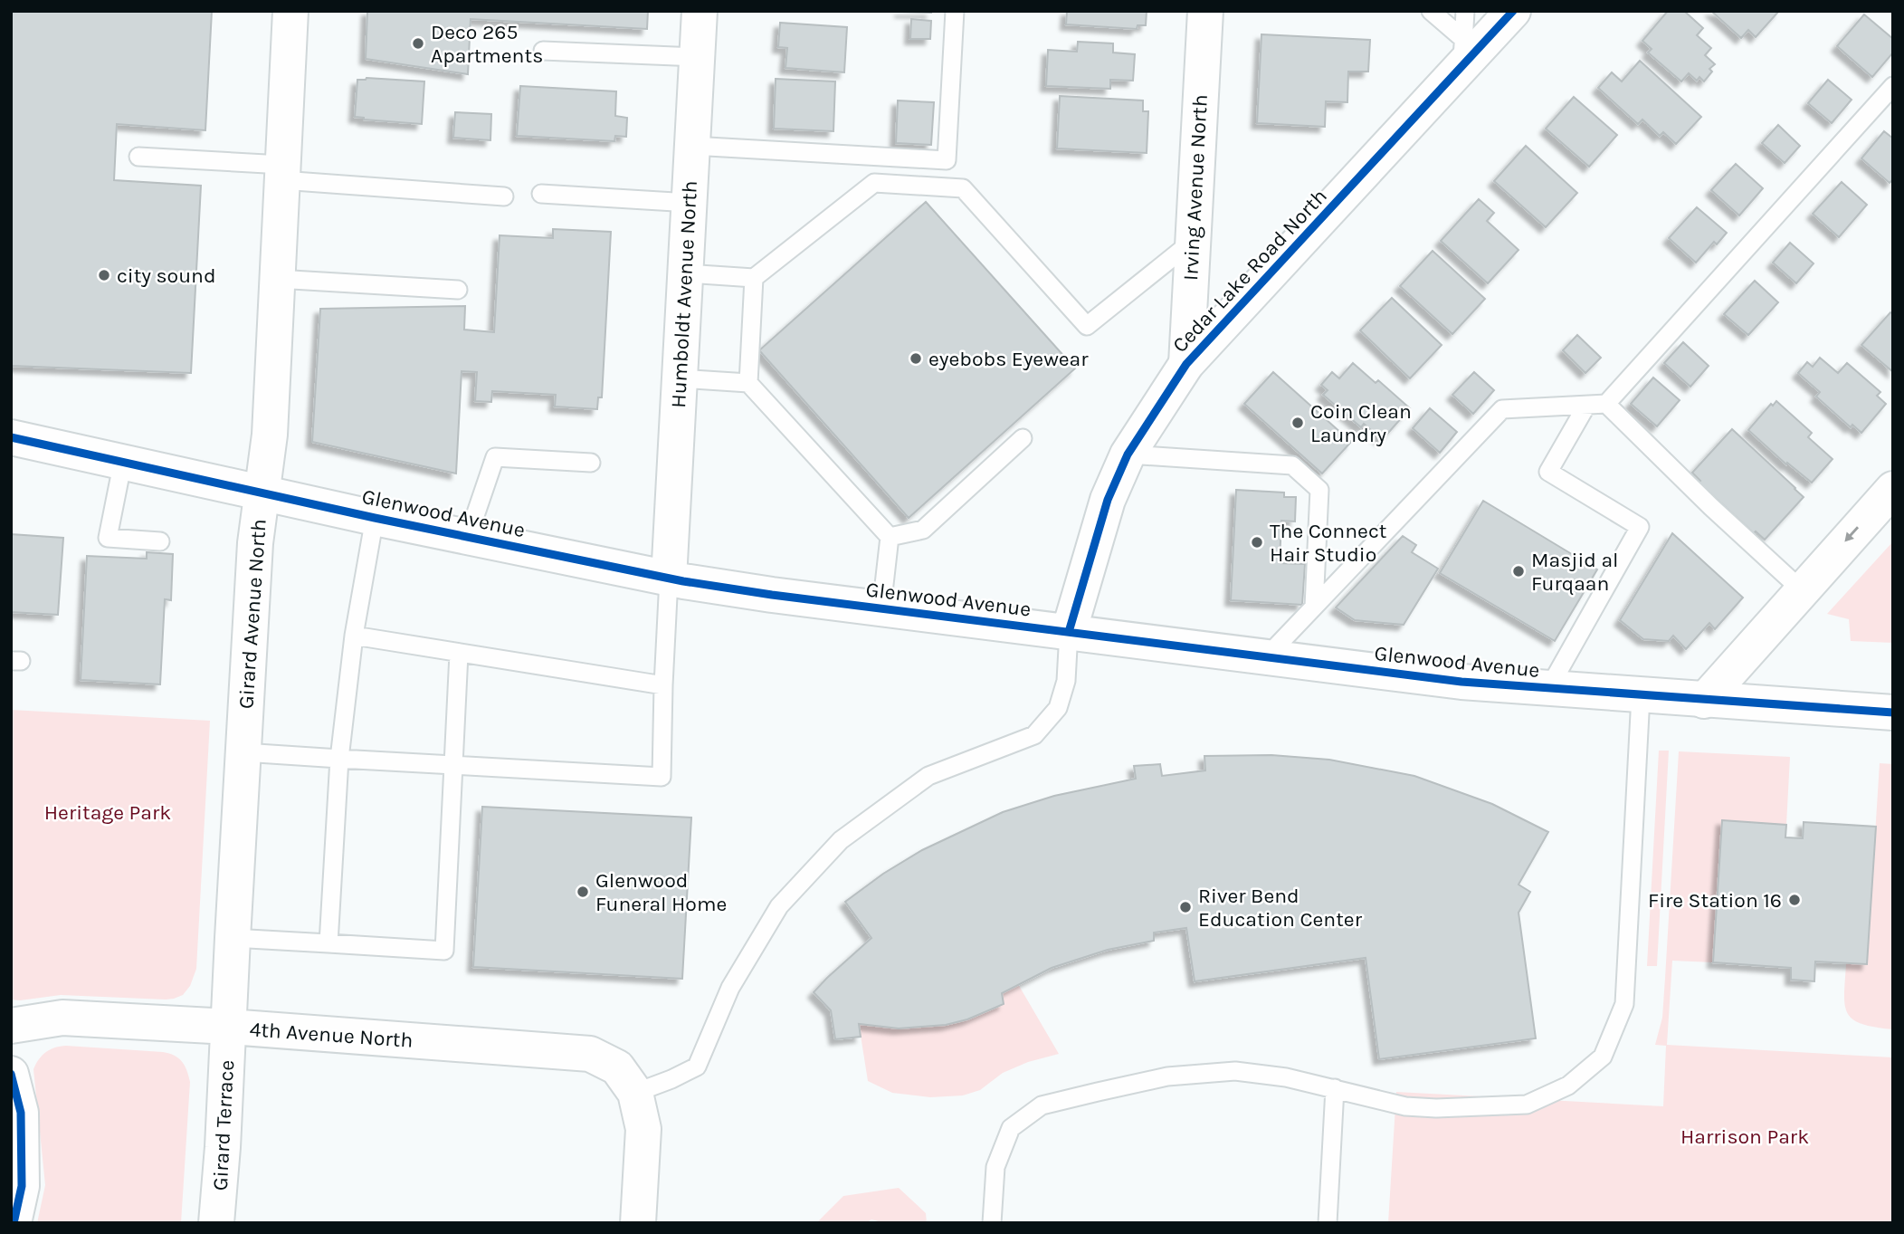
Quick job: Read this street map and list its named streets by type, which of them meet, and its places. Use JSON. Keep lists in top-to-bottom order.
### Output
{
  "streets": {
    "street": [
      "Irving Avenue North",
      "Cedar Lake Road North",
      "Humboldt Avenue North",
      "Glenwood Avenue",
      "Girard Avenue North",
      "4th Avenue North",
      "Girard Terrace"
    ]
  },
  "crossings": [
    ["Irving Avenue North", "Cedar Lake Road North"],
    ["Cedar Lake Road North", "Glenwood Avenue"],
    ["Humboldt Avenue North", "Glenwood Avenue"],
    ["Glenwood Avenue", "Girard Avenue North"],
    ["Girard Avenue North", "4th Avenue North"],
    ["Girard Avenue North", "Girard Terrace"],
    ["4th Avenue North", "Girard Terrace"]
  ],
  "parks": ["Heritage Park", "Harrison Park"],
  "places": [
    "Deco 265 Apartments",
    "city sound",
    "eyebobs Eyewear",
    "Coin Clean Laundry",
    "The Connect Hair Studio",
    "Masjid al Furqaan",
    "Glenwood Funeral Home",
    "Fire Station 16",
    "River Bend Education Center"
  ]
}
